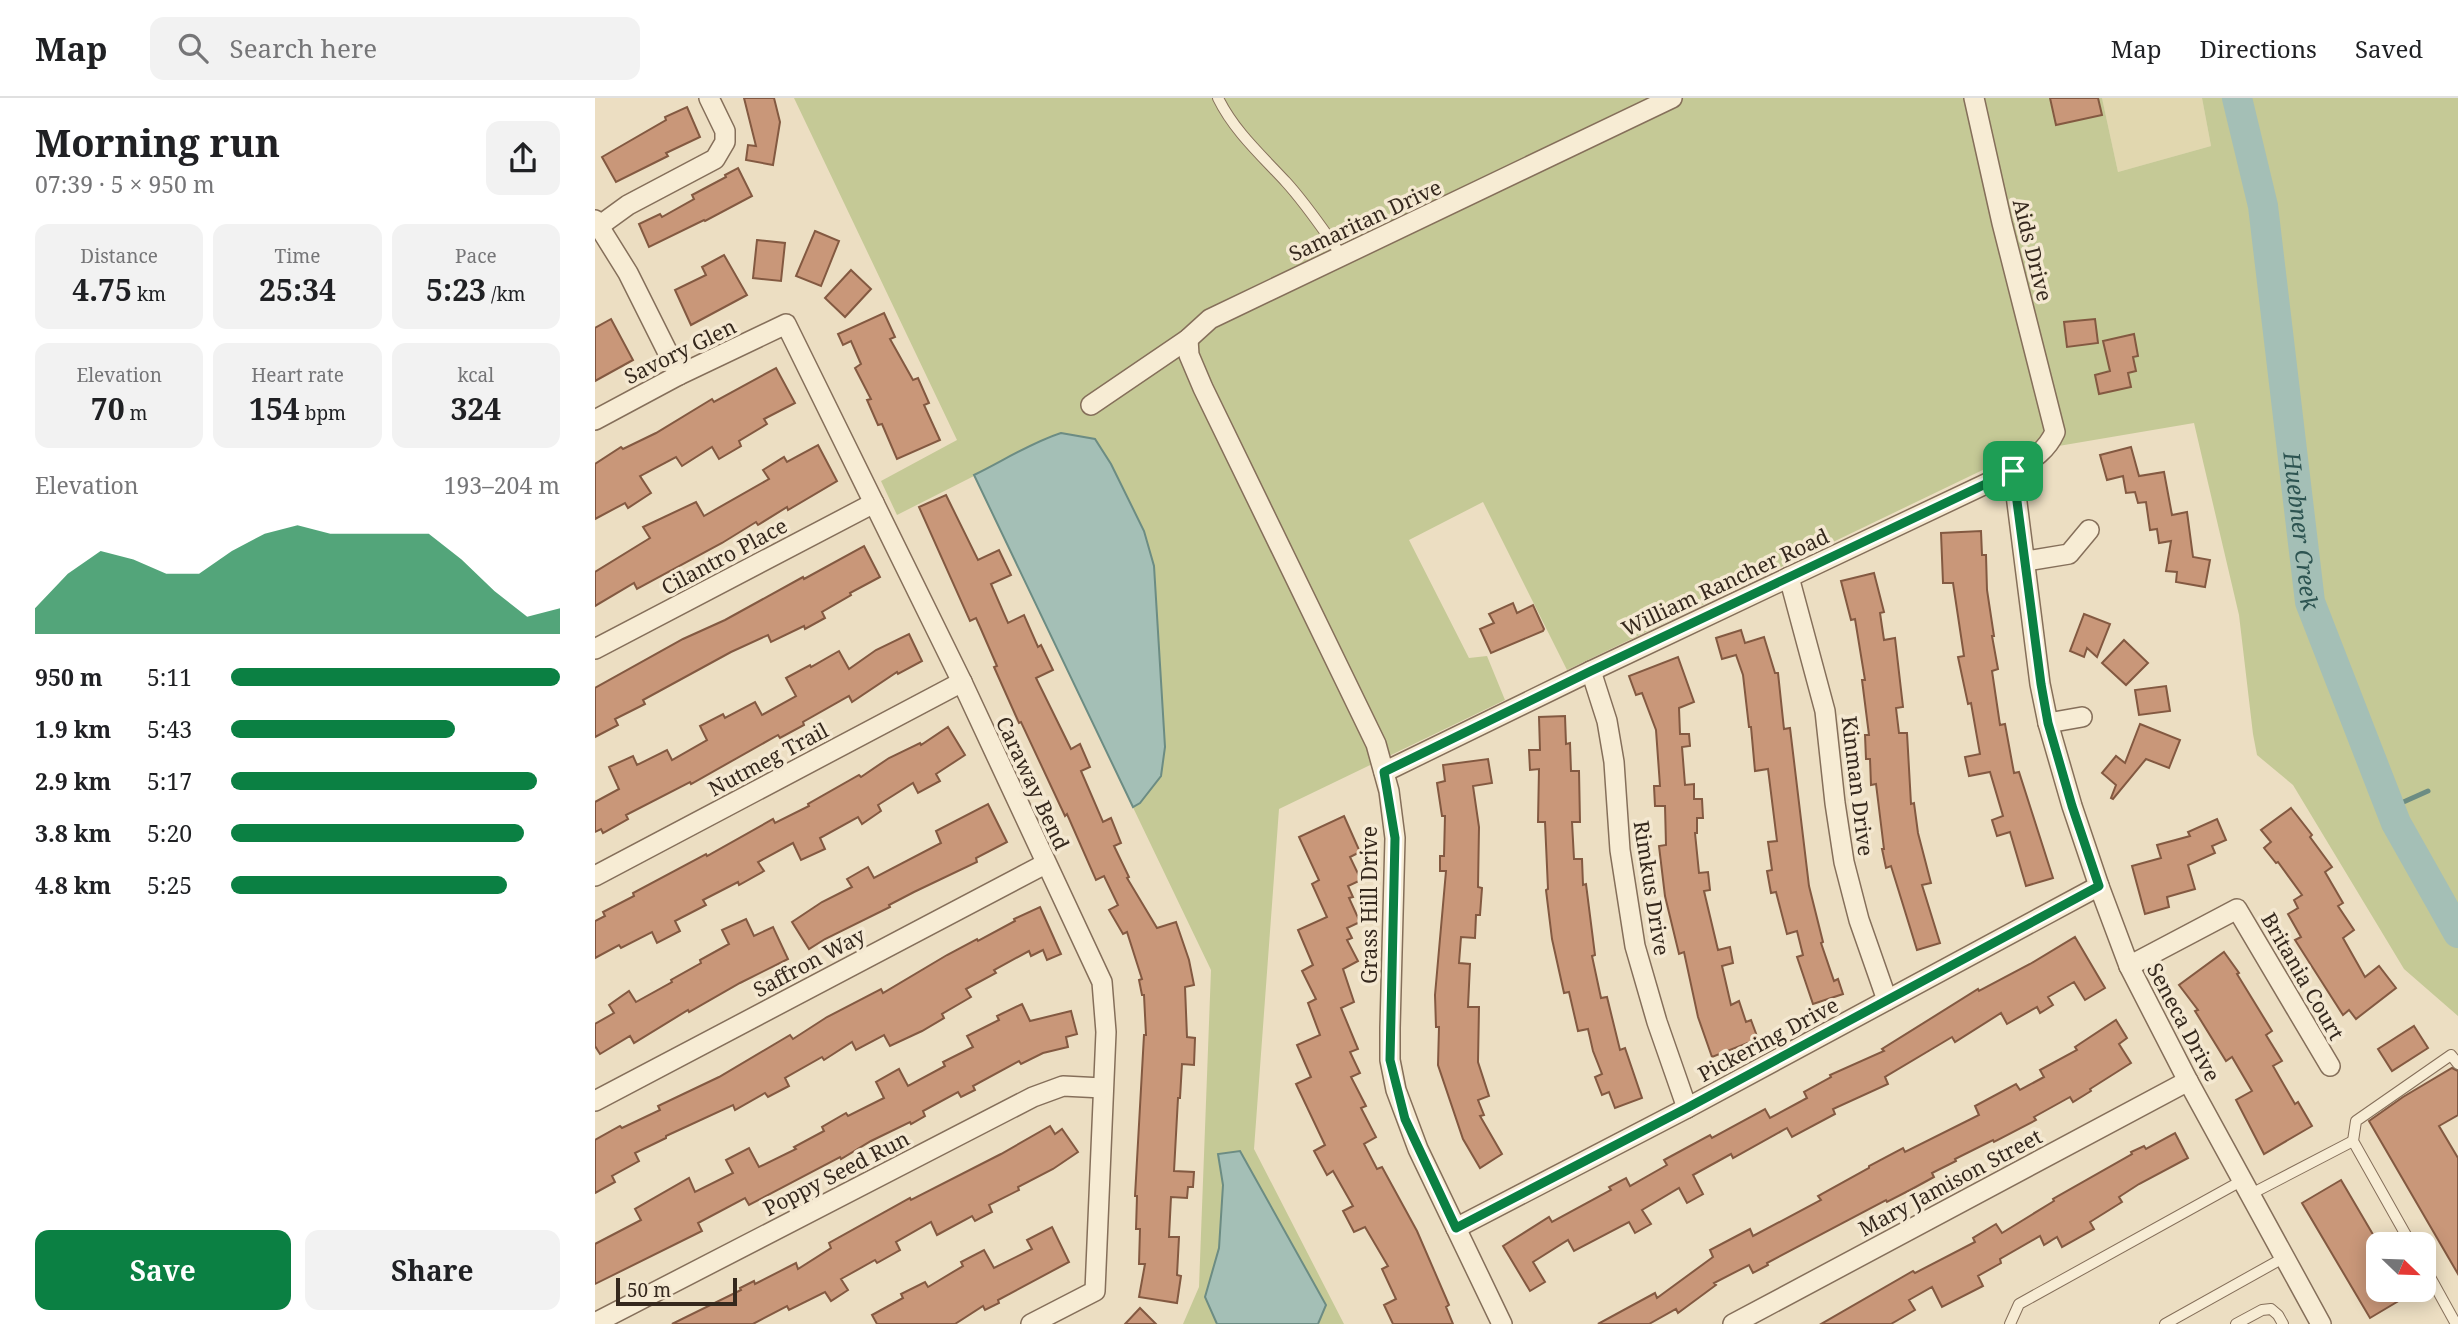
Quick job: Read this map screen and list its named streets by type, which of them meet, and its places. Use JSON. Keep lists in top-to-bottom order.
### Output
{
  "streets": {
    "street": [
      "Samaritan Drive",
      "Aids Drive",
      "Savory Glen",
      "Cilantro Place",
      "William Rancher Road",
      "Nutmeg Trail",
      "Caraway Bend",
      "Kinman Drive",
      "Rimkus Drive",
      "Grass Hill Drive",
      "Saffron Way",
      "Britania Court",
      "Seneca Drive",
      "Pickering Drive",
      "Poppy Seed Run",
      "Mary Jamison Street"
    ]
  },
  "crossings": [
    ["Samaritan Drive", "Grass Hill Drive"],
    ["Aids Drive", "William Rancher Road"],
    ["Savory Glen", "Caraway Bend"],
    ["Cilantro Place", "Caraway Bend"],
    ["William Rancher Road", "Kinman Drive"],
    ["William Rancher Road", "Rimkus Drive"],
    ["William Rancher Road", "Grass Hill Drive"],
    ["William Rancher Road", "Seneca Drive"],
    ["Nutmeg Trail", "Caraway Bend"],
    ["Caraway Bend", "Saffron Way"],
    ["Caraway Bend", "Poppy Seed Run"],
    ["Kinman Drive", "Pickering Drive"],
    ["Rimkus Drive", "Pickering Drive"],
    ["Grass Hill Drive", "Pickering Drive"],
    ["Britania Court", "Seneca Drive"],
    ["Seneca Drive", "Pickering Drive"],
    ["Seneca Drive", "Mary Jamison Street"]
  ],
  "water": ["Huebner Creek"],
  "scale_bar": "50 m",
  "north": "bottom right",
  "page": {
    "header": "Map",
    "search": "Search here",
    "nav": ["Map", "Directions", "Saved"],
    "heading": ["Morning run", "07:39 · 5 × 950 m"],
    "stats": [
      ["Distance", "4.75 km"],
      ["Time", "25:34"],
      ["Pace", "5:23 /km"],
      ["Elevation", "70 m"],
      ["Heart rate", "154 bpm"],
      ["kcal", "324"]
    ],
    "chart": ["Elevation", "193–204 m"],
    "list": [
      {
        "name": "950 m",
        "note": "5:11"
      },
      {
        "name": "1.9 km",
        "note": "5:43"
      },
      {
        "name": "2.9 km",
        "note": "5:17"
      },
      {
        "name": "3.8 km",
        "note": "5:20"
      },
      {
        "name": "4.8 km",
        "note": "5:25"
      }
    ],
    "buttons": ["Save", "Share"],
    "scale": "50 m"
  }
}
